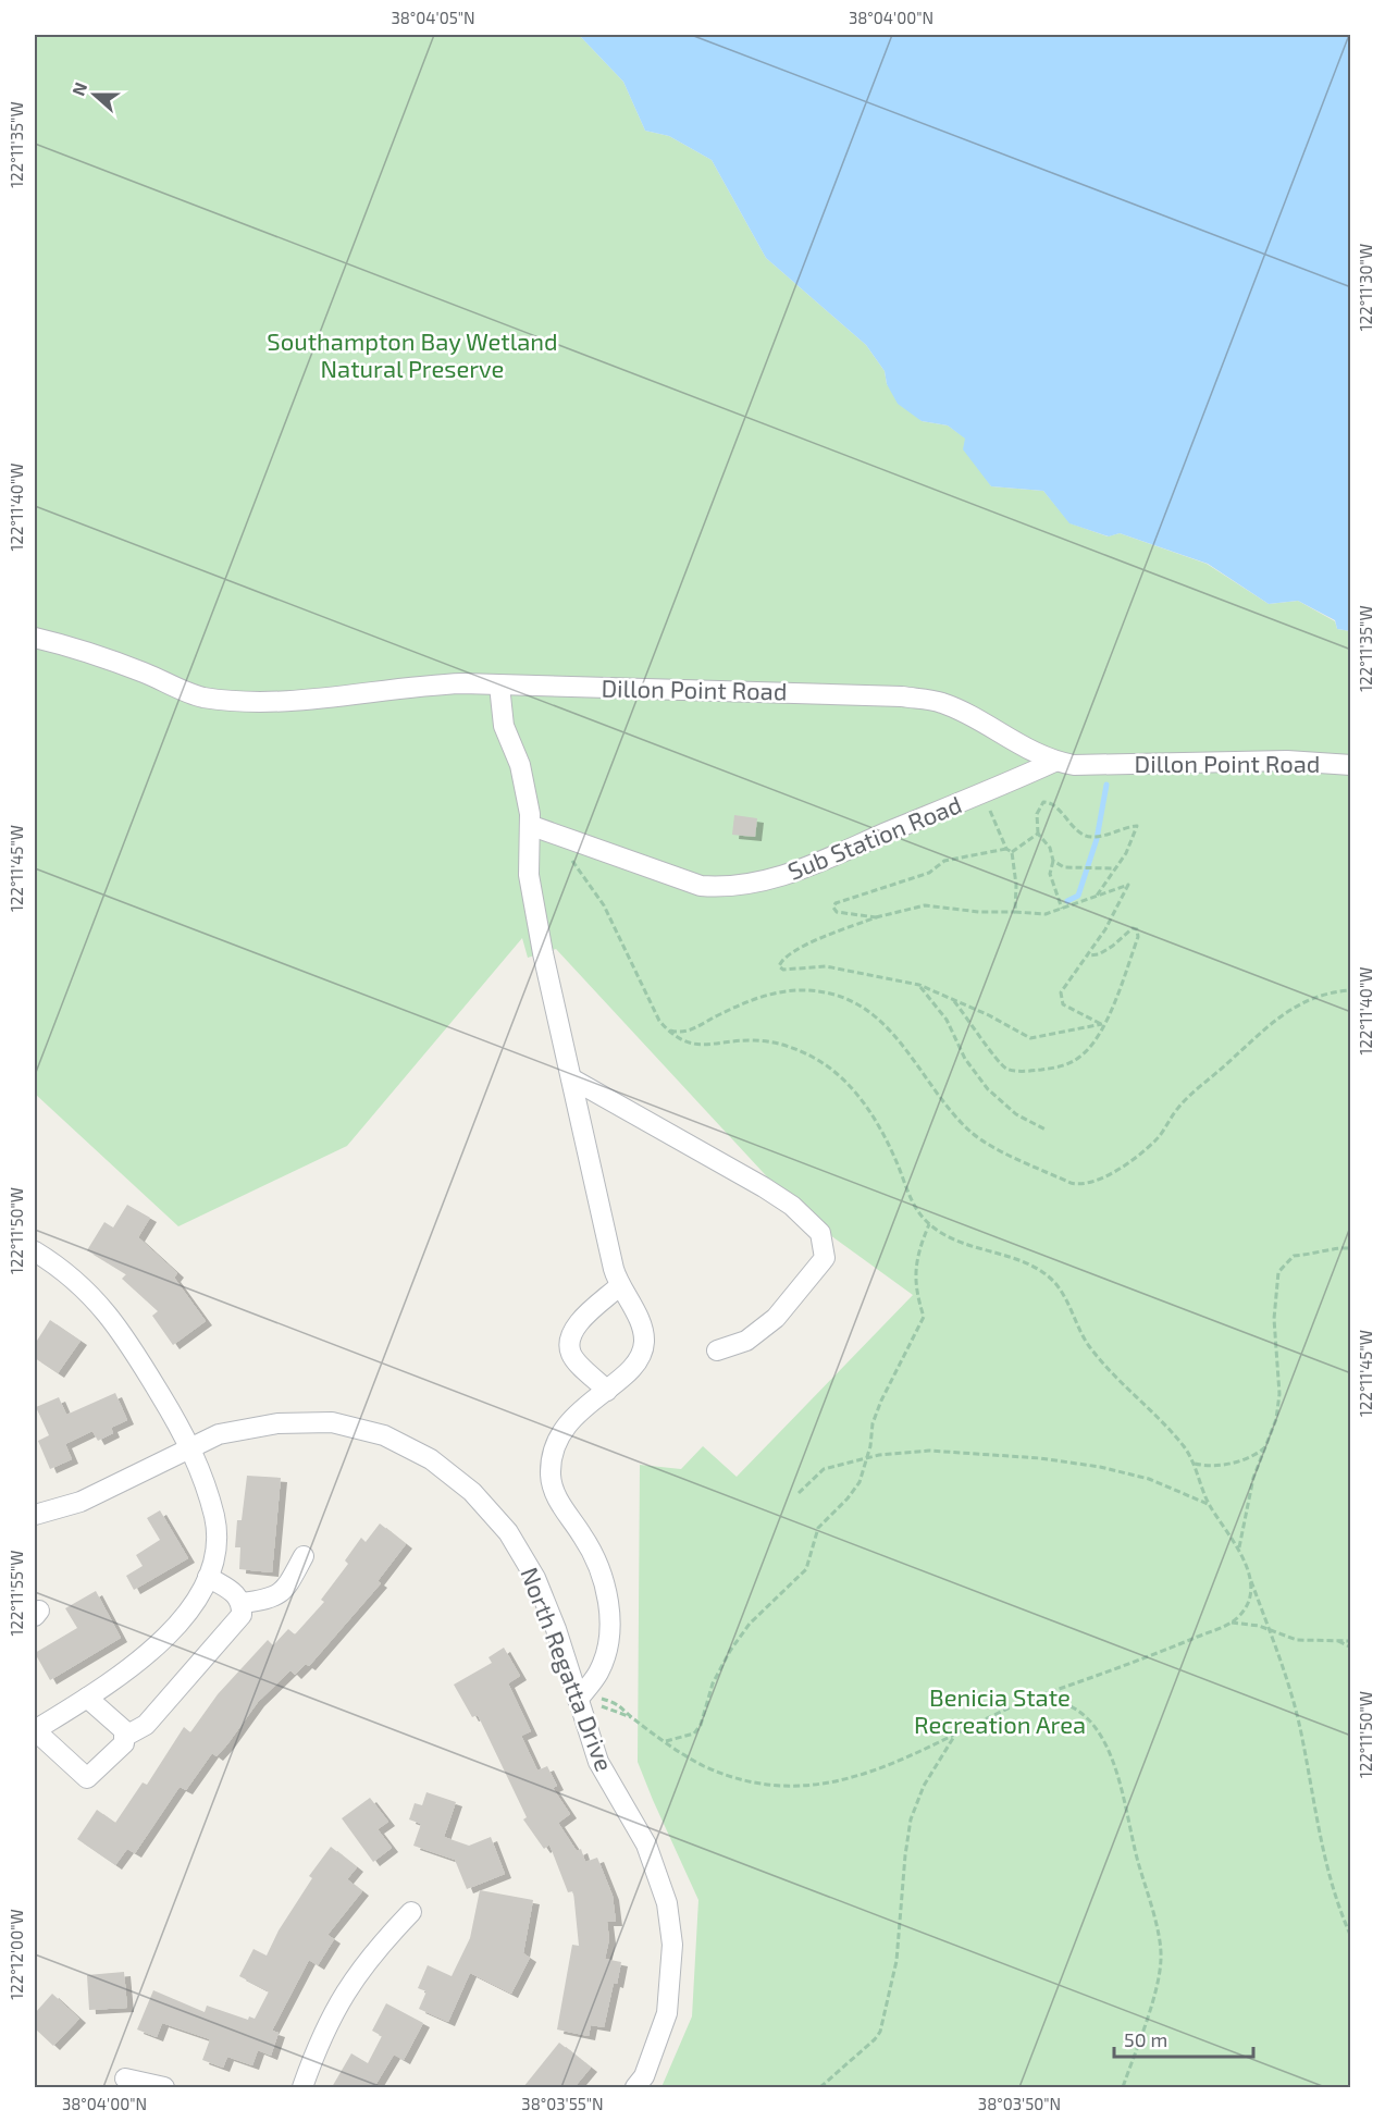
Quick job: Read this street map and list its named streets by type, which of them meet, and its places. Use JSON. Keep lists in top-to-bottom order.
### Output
{
  "streets": {
    "street": ["Dillon Point Road", "Sub Station Road", "North Regatta Drive"]
  },
  "crossings": [
    ["Dillon Point Road", "Sub Station Road"]
  ],
  "parks": ["Southampton Bay Wetland Natural Preserve", "Benicia State Recreation Area"],
  "scale_bar": "50 m",
  "north": "left",
  "coordinates": [
    "38°04'05\"N",
    "38°04'00\"N",
    "122°11'35\"W",
    "122°11'30\"W",
    "122°11'40\"W",
    "122°11'45\"W",
    "122°11'50\"W",
    "122°11'55\"W",
    "122°12'00\"W",
    "38°03'55\"N",
    "38°03'50\"N"
  ]
}
